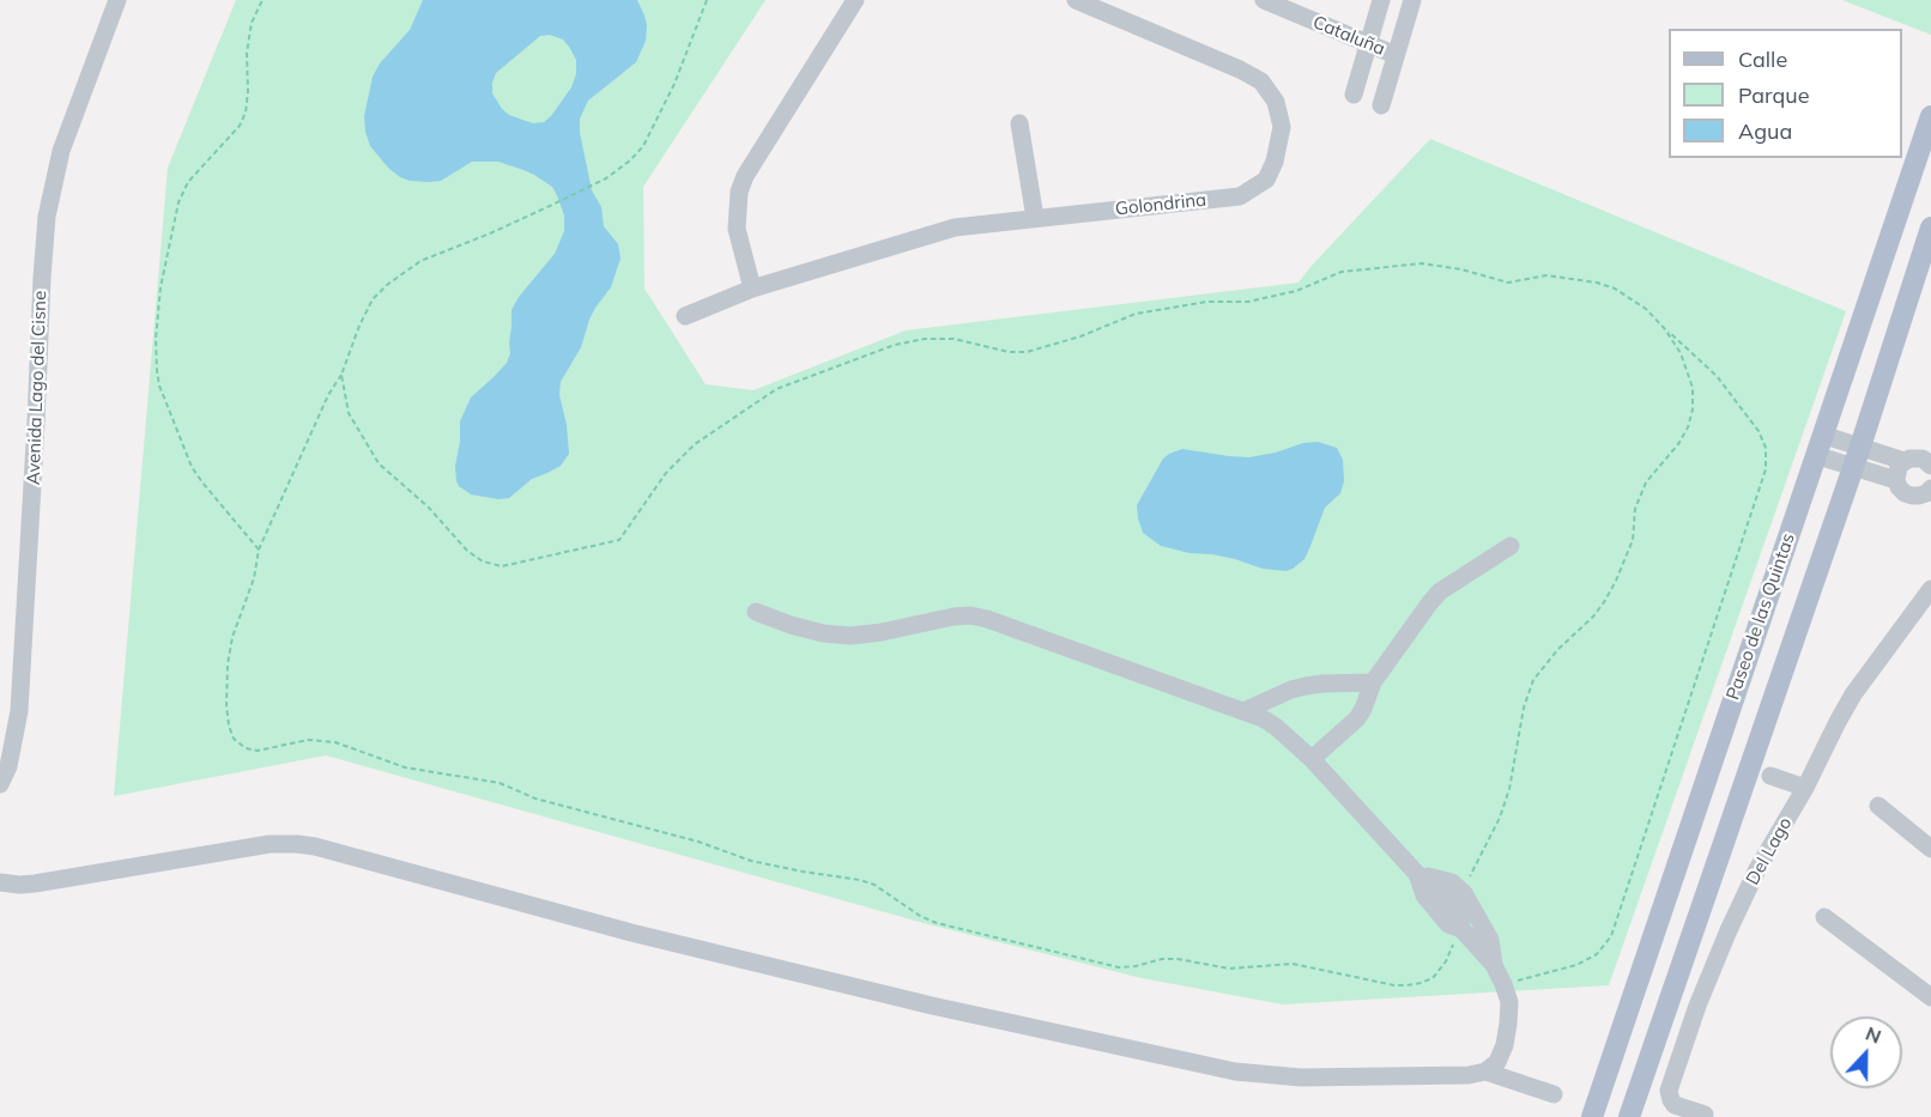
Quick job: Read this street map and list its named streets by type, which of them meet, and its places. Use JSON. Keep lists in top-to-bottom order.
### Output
{
  "streets": {
    "main road": ["Paseo de las Quintas"],
    "street": [
      "Cataluña",
      "Golondrina",
      "Avenida Lago del Cisne",
      "Del Lago"
    ]
  },
  "legend": ["Calle", "Parque", "Agua"],
  "north": "top"
}
